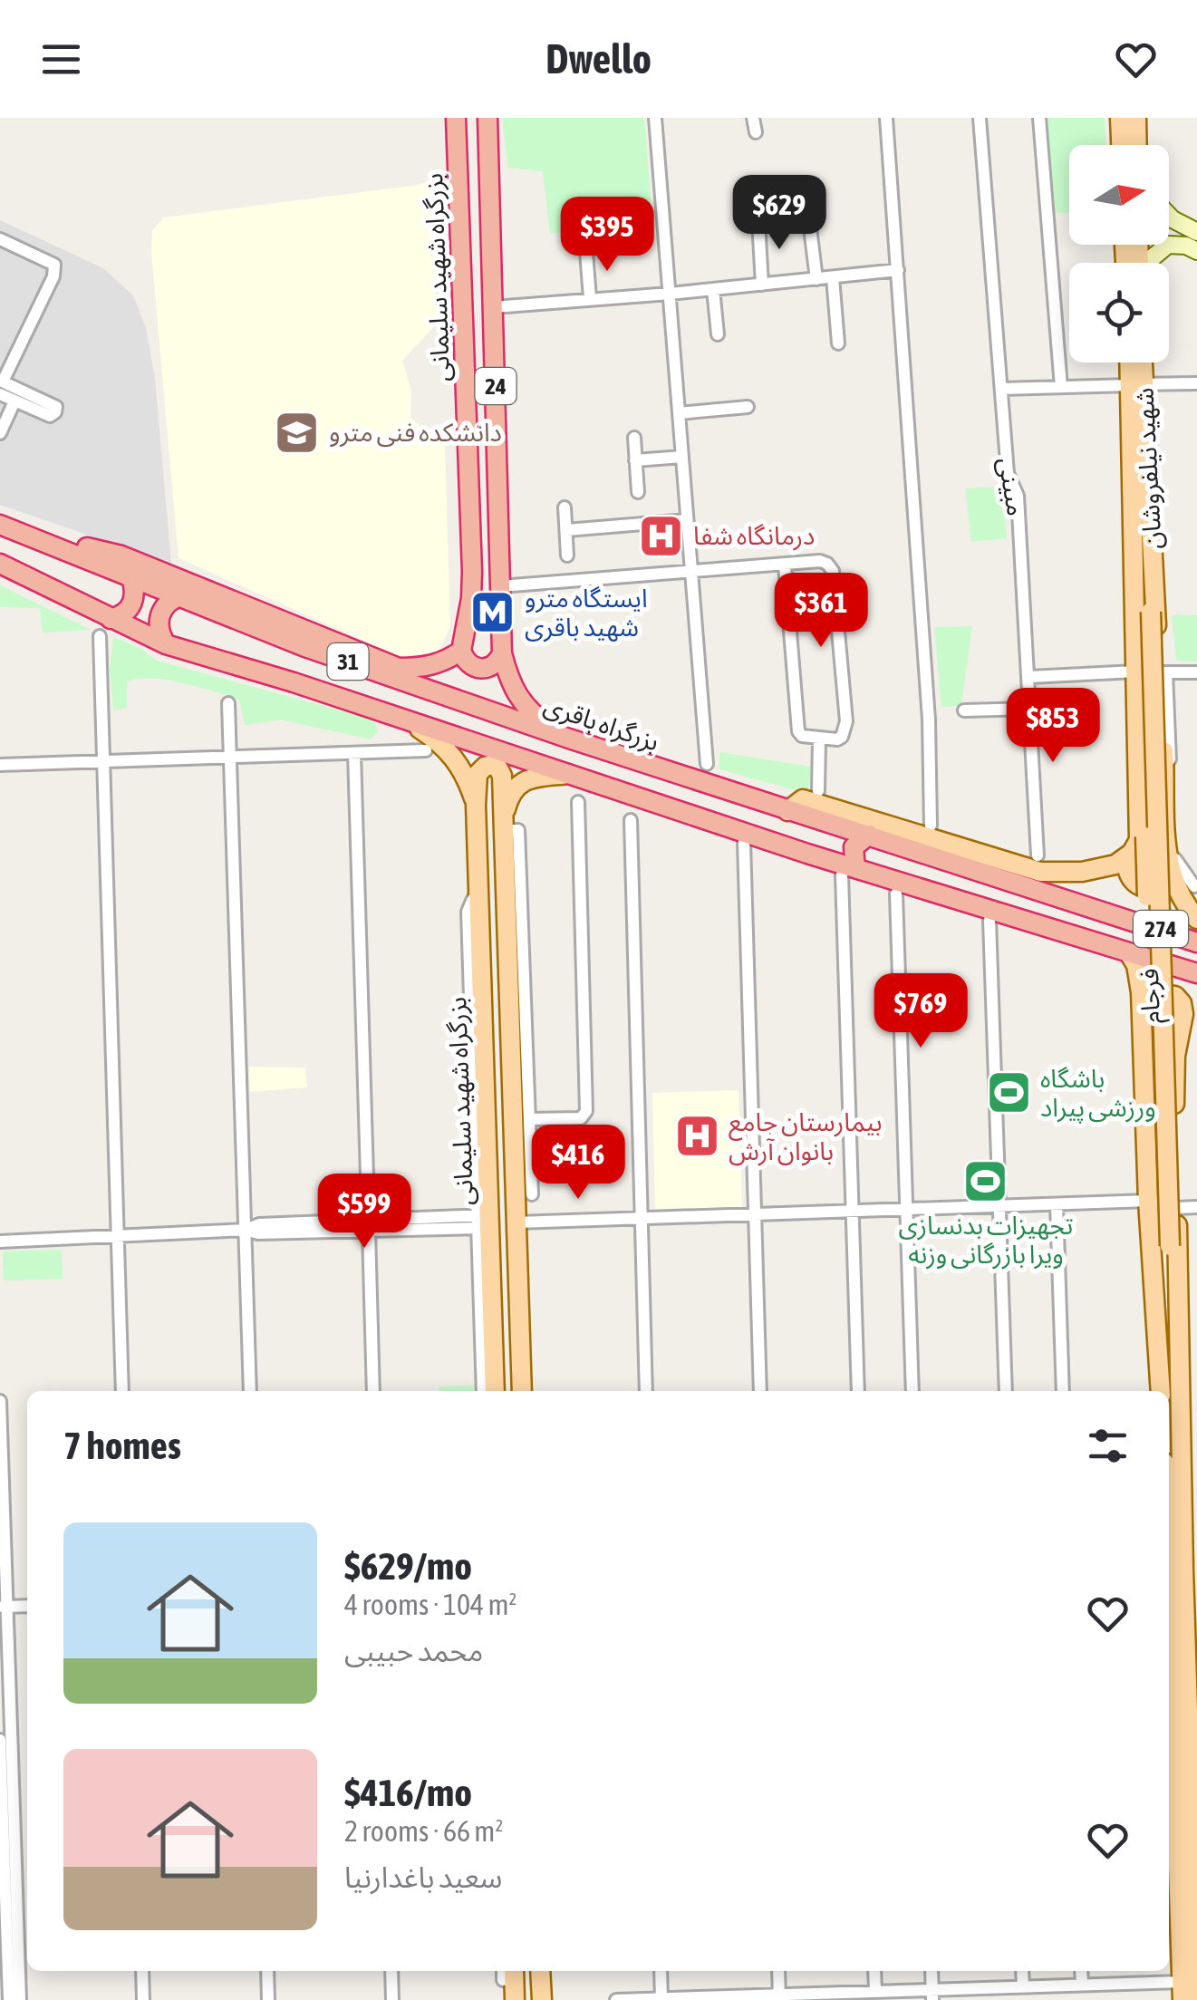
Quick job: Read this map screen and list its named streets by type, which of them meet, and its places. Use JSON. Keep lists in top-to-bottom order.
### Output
{
  "streets": {
    "highway": [
      "بزرگراه شهید سلیمانی",
      "24",
      "31",
      "بزرگراه باقری"
    ],
    "main road": ["شهید نیلفروشان", "274", "فرجام"],
    "street": ["مبینی"]
  },
  "crossings": [
    ["24", "بزرگراه باقری"],
    ["شهید نیلفروشان", "فرجام"],
    ["274", "فرجام"]
  ],
  "places": {
    "school or university": ["دانشکده فنی مترو"],
    "hospital": ["درمانگاه شفا", "بیمارستان جامع بانوان آرش"],
    "metro station": ["ایستگاه مترو شهید باقری"],
    "sports": ["باشگاه ورزشی پیراد", "تجهیزات بدنسازی ویرا بازرگانی وزنه"]
  },
  "north": "right",
  "page": {
    "header": "Dwello",
    "price": [
      "$629",
      "$395",
      "$361",
      "$853",
      "$769",
      "$416",
      "$599"
    ],
    "heading": "7 homes",
    "list": [
      {
        "name": "$629/mo",
        "note": "4 rooms · 104 m² · محمد حبیبی"
      },
      {
        "name": "$416/mo",
        "note": "2 rooms · 66 m² · سعید باغدارنیا"
      }
    ]
  }
}
